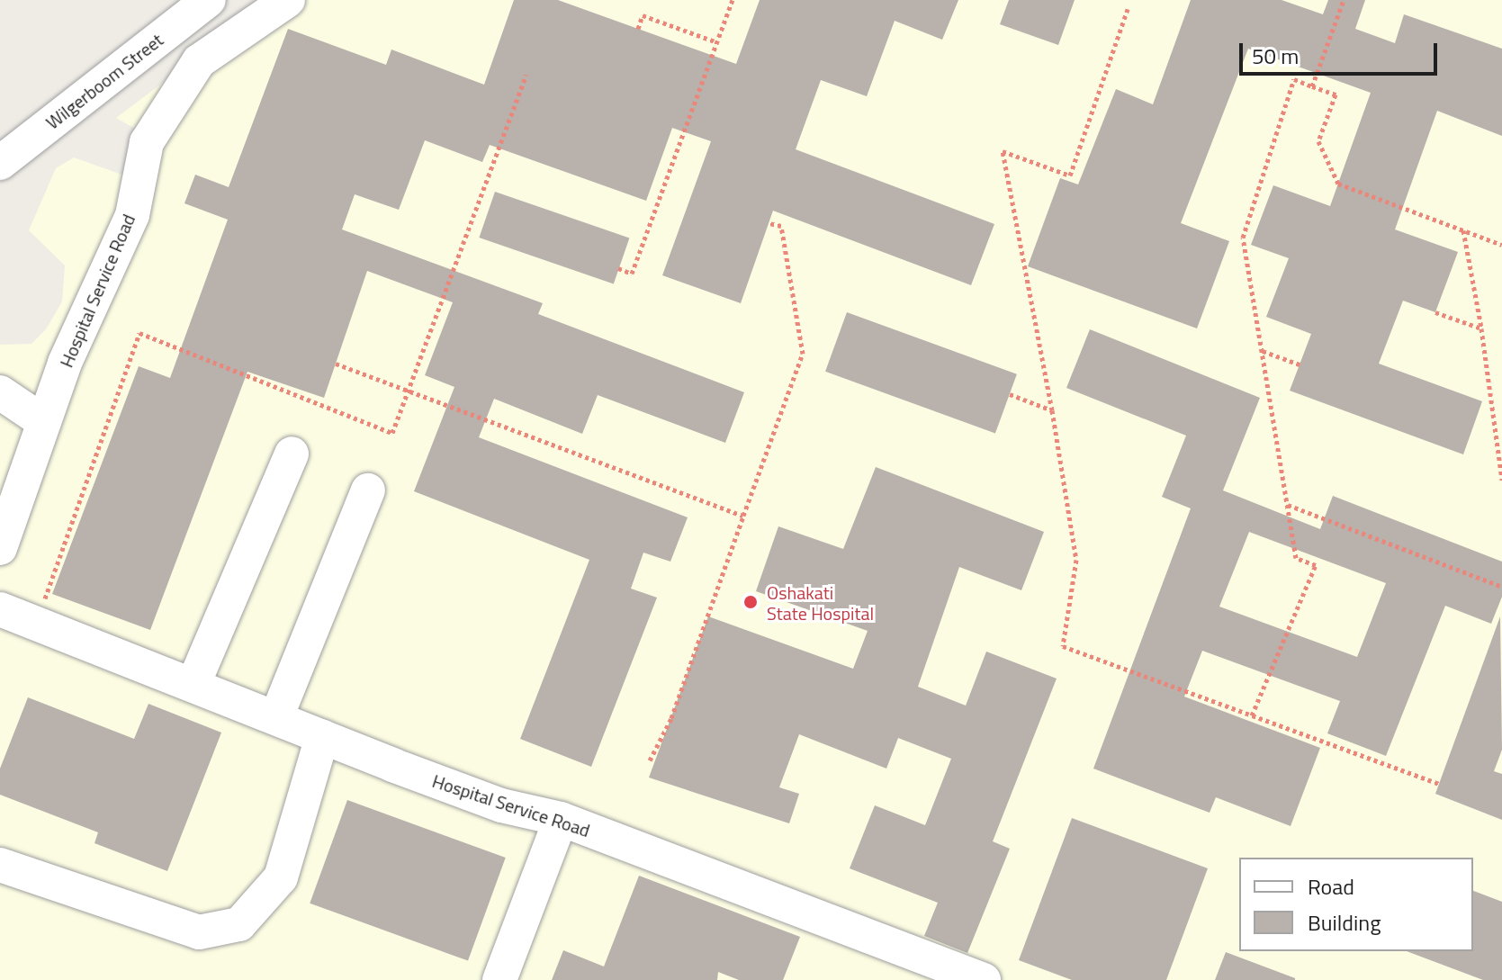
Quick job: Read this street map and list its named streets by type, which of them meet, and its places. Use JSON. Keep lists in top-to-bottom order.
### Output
{
  "streets": {
    "street": ["Wilgerboom Street", "Hospital Service Road"]
  },
  "places": ["Oshakati State Hospital"],
  "legend": ["Road", "Building"],
  "scale_bar": "50 m"
}
